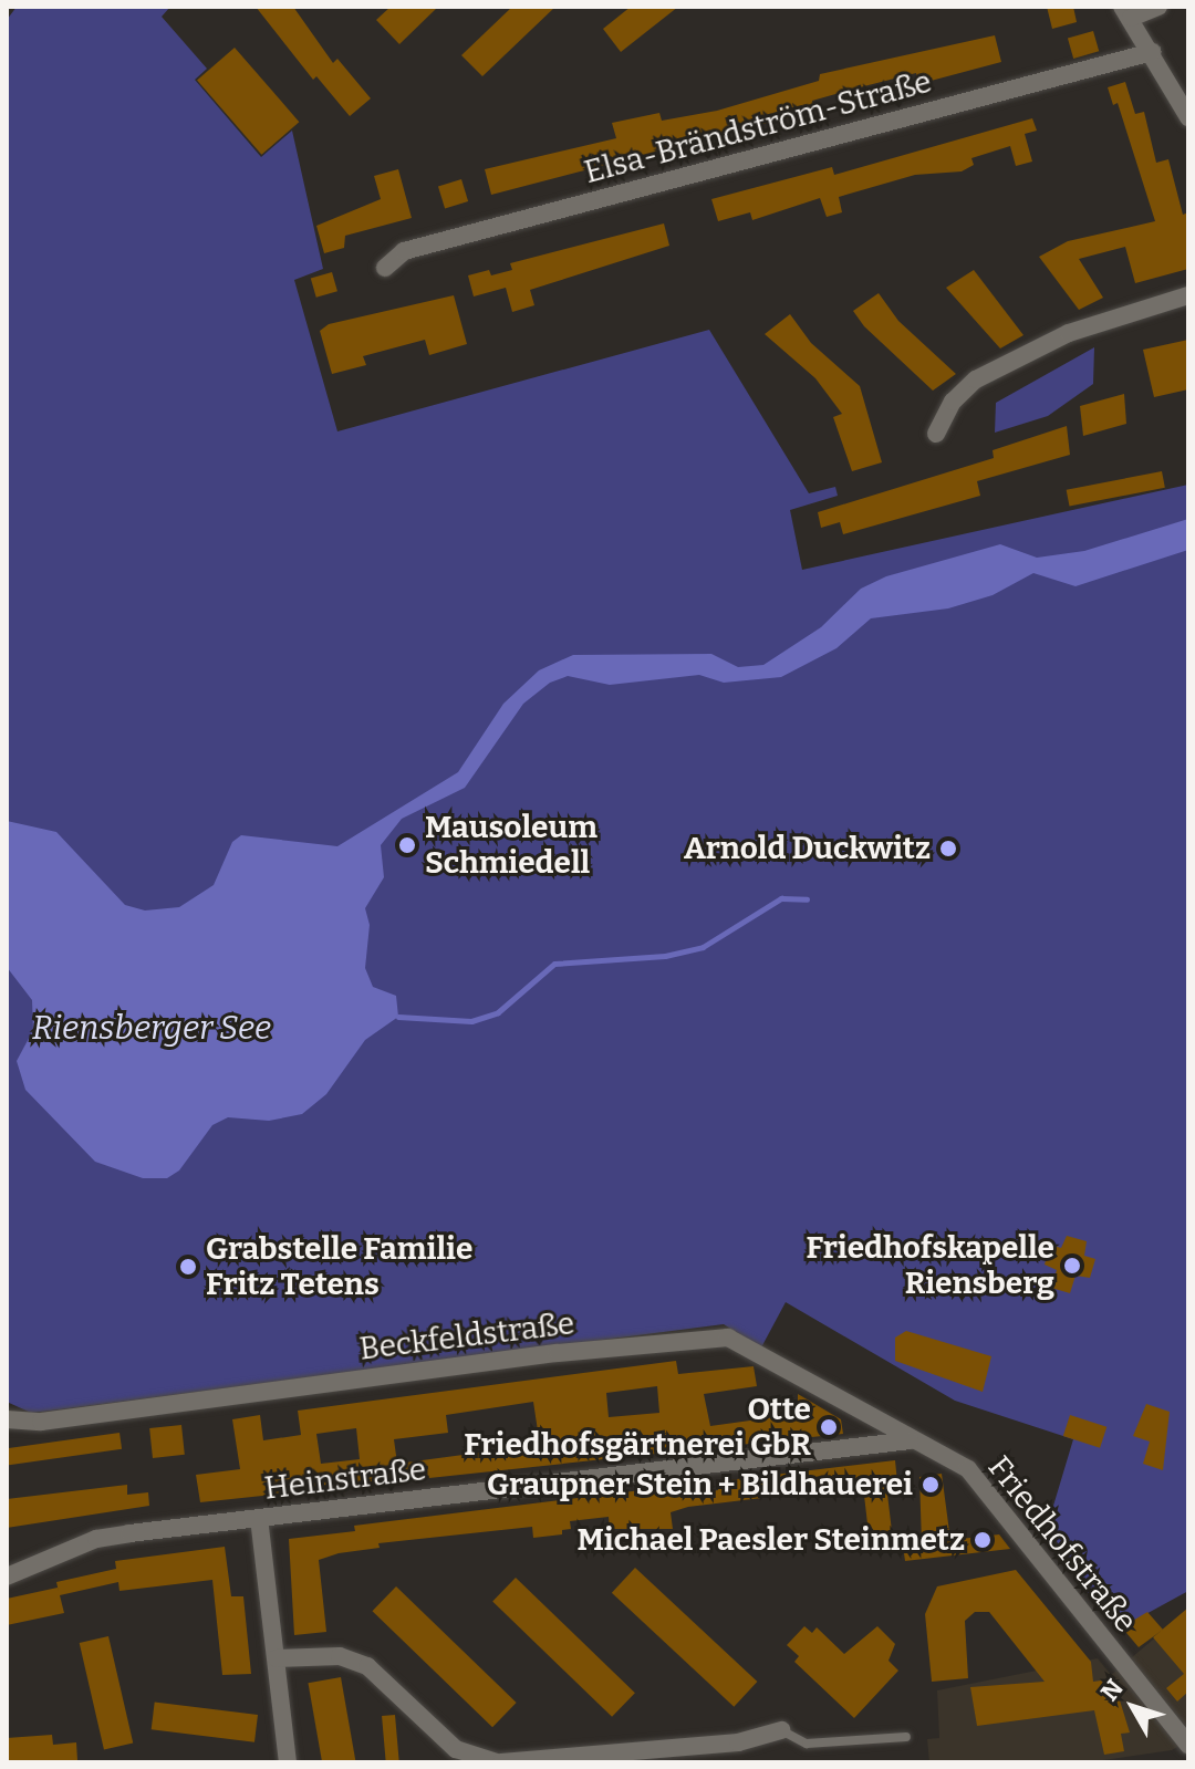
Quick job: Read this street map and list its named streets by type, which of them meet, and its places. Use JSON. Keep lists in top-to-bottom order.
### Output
{
  "streets": {
    "street": [
      "Elsa-Brändström-Straße",
      "Beckfeldstraße",
      "Heinstraße",
      "Friedhofstraße"
    ]
  },
  "crossings": [
    ["Beckfeldstraße", "Heinstraße"],
    ["Beckfeldstraße", "Friedhofstraße"],
    ["Heinstraße", "Friedhofstraße"]
  ],
  "water": ["Riensberger See"],
  "places": [
    "Mausoleum Schmiedell",
    "Arnold Duckwitz",
    "Friedhofskapelle Riensberg",
    "Grabstelle Familie Fritz Tetens",
    "Otte Friedhofsgärtnerei GbR",
    "Graupner Stein + Bildhauerei",
    "Michael Paesler Steinmetz"
  ],
  "north": "top left"
}
